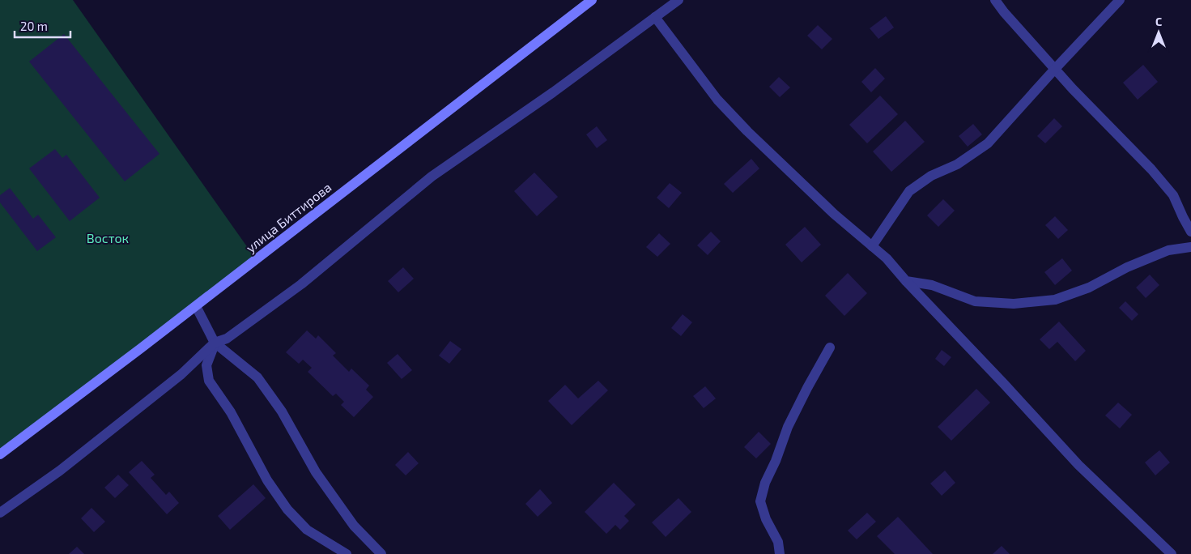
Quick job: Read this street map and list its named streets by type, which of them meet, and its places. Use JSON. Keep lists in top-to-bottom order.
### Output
{
  "streets": {
    "street": ["улица Биттирова"]
  },
  "parks": ["Восток"],
  "scale_bar": "20 m",
  "north": "top"
}
